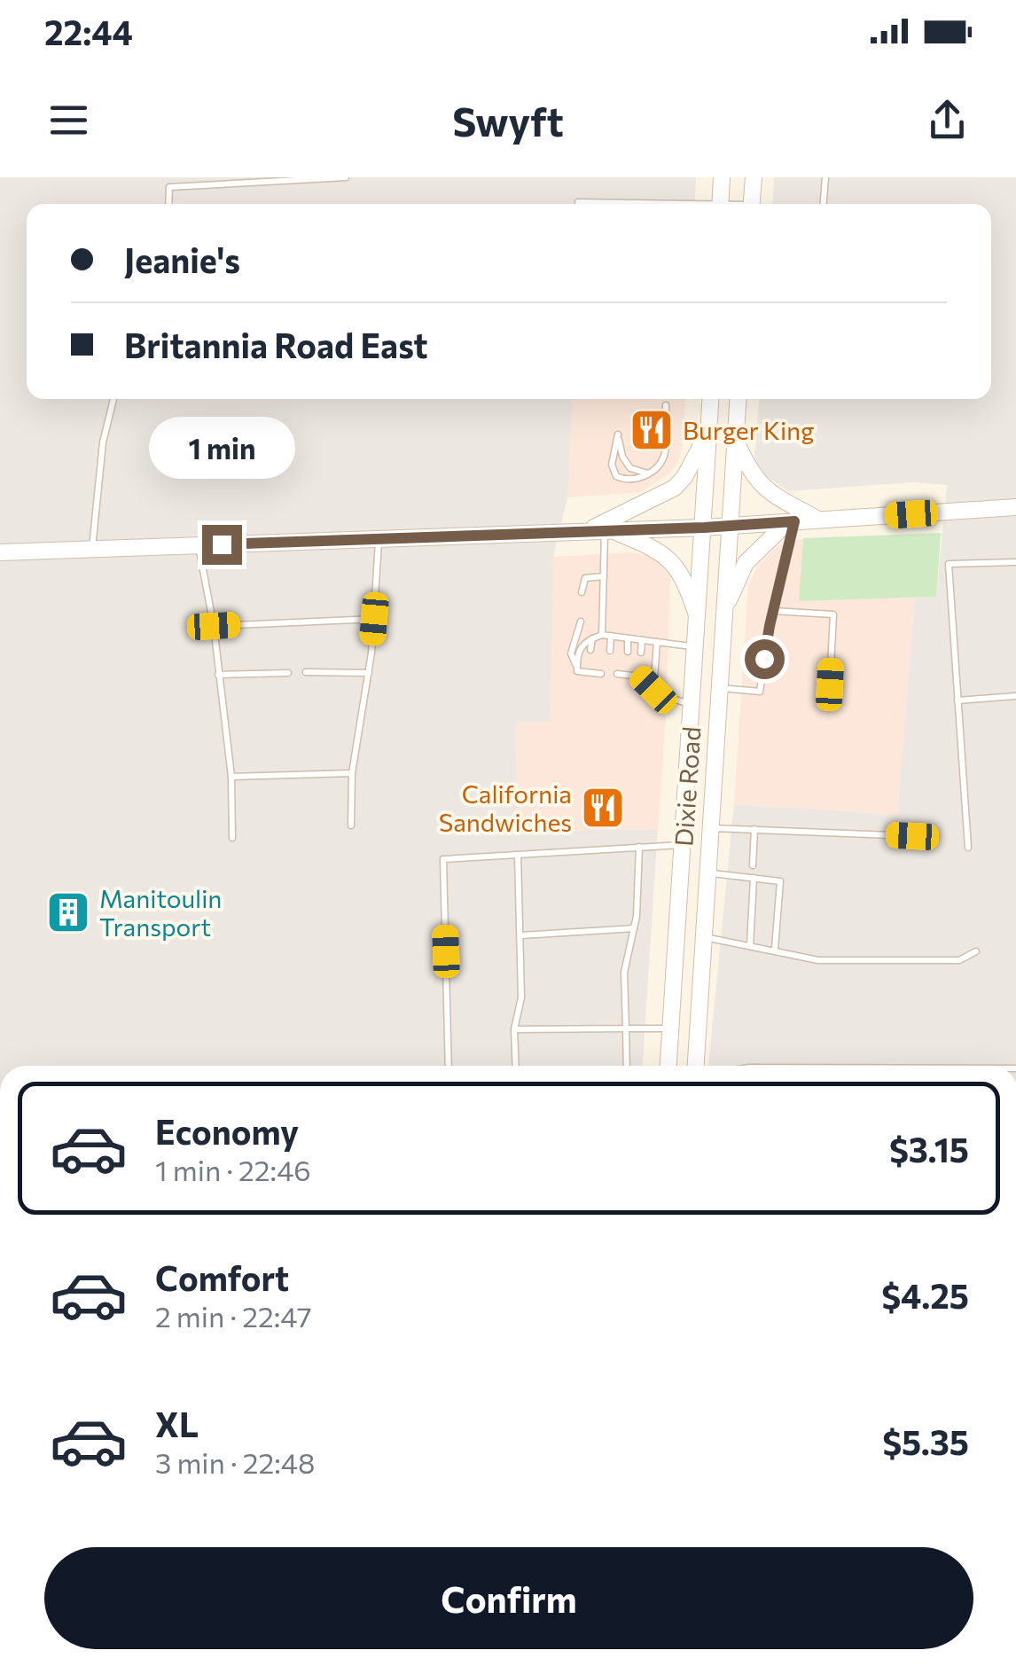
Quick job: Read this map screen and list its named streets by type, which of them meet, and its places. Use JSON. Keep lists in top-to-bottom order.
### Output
{
  "streets": {
    "main road": ["Dixie Road"]
  },
  "places": {
    "restaurant": ["Burger King", "California Sandwiches"],
    "building": ["Manitoulin Transport"]
  },
  "page": {
    "status": "22:44",
    "header": "Swyft",
    "banner": ["Jeanie's", "Britannia Road East"],
    "bubble": "1 min",
    "list": [
      {
        "name": "Economy",
        "note": "1 min · 22:46",
        "value": "$3.15"
      },
      {
        "name": "Comfort",
        "note": "2 min · 22:47",
        "value": "$4.25"
      },
      {
        "name": "XL",
        "note": "3 min · 22:48",
        "value": "$5.35"
      }
    ],
    "buttons": "Confirm"
  }
}
